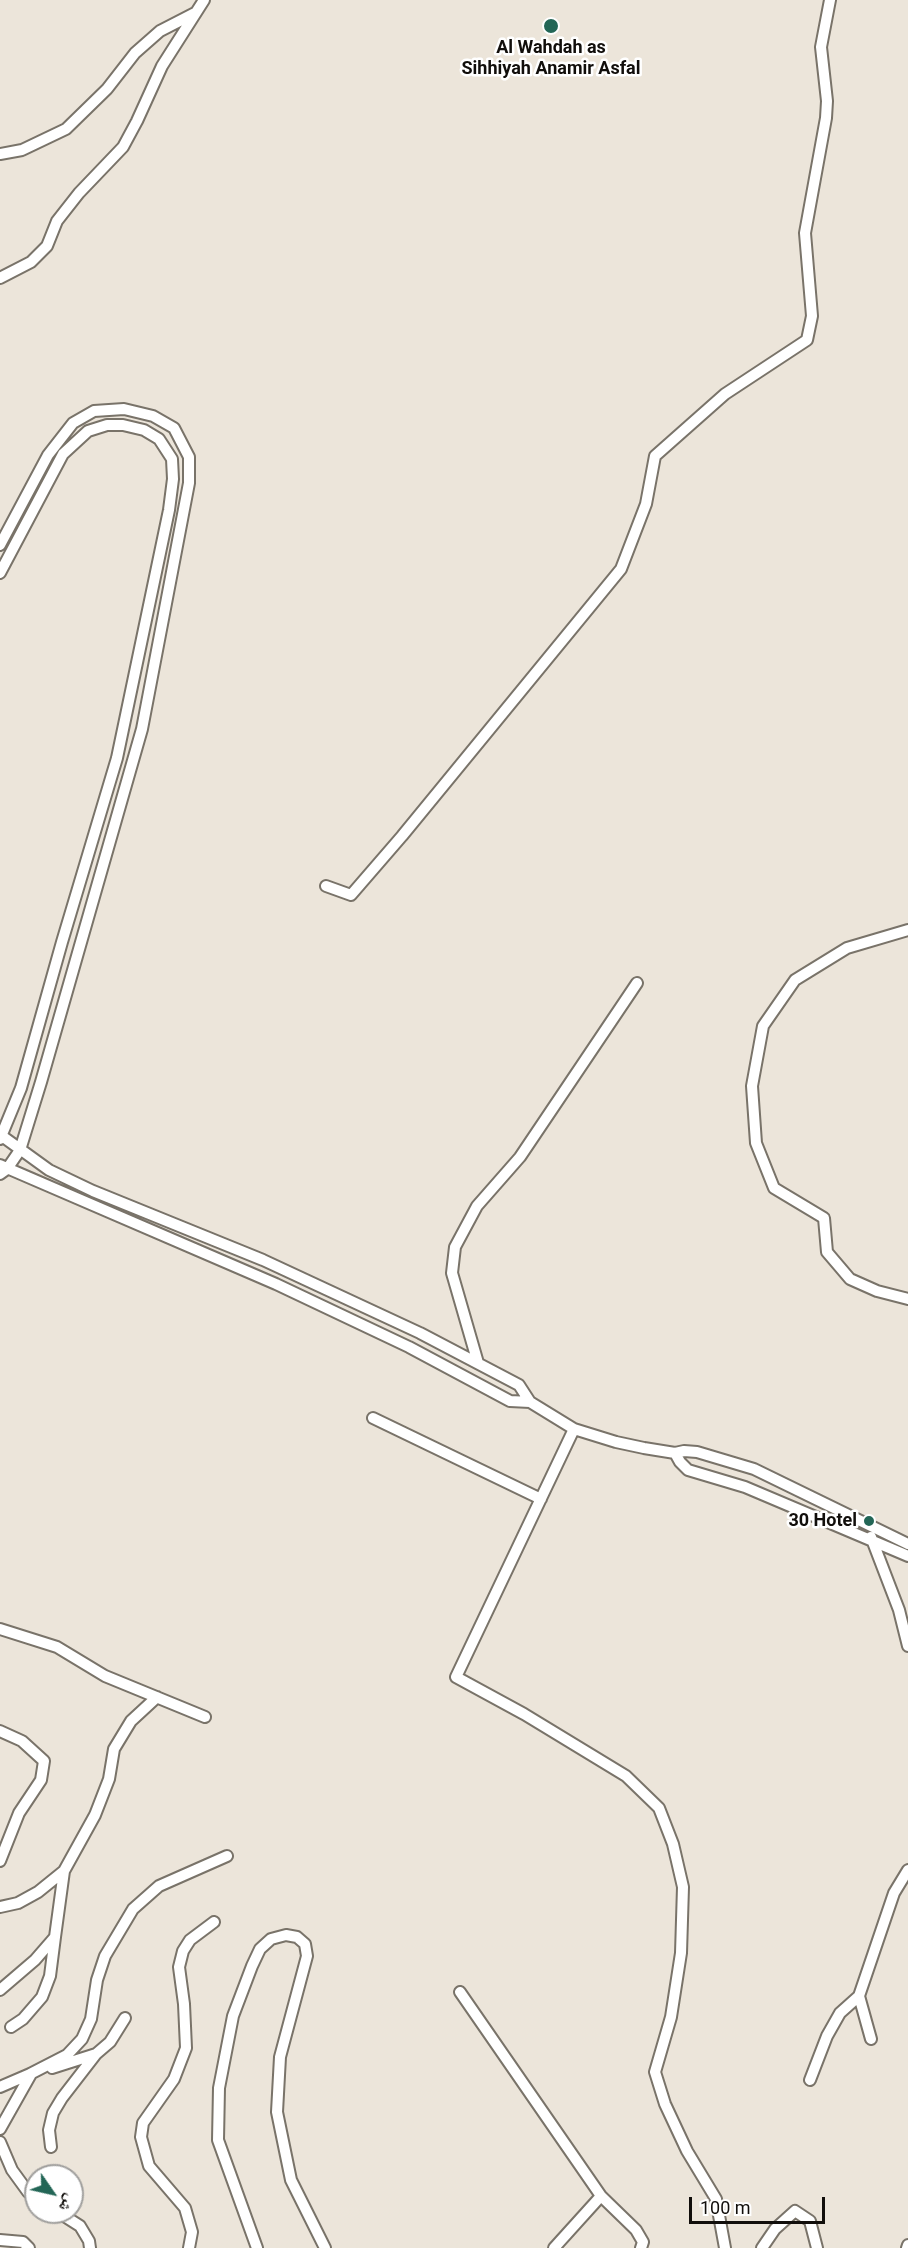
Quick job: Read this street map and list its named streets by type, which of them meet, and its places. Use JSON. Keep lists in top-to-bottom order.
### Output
{
  "places": ["Al Wahdah as Sihhiyah Anamir Asfal", "30 Hotel"],
  "scale_bar": "100 m",
  "north": "bottom right"
}
